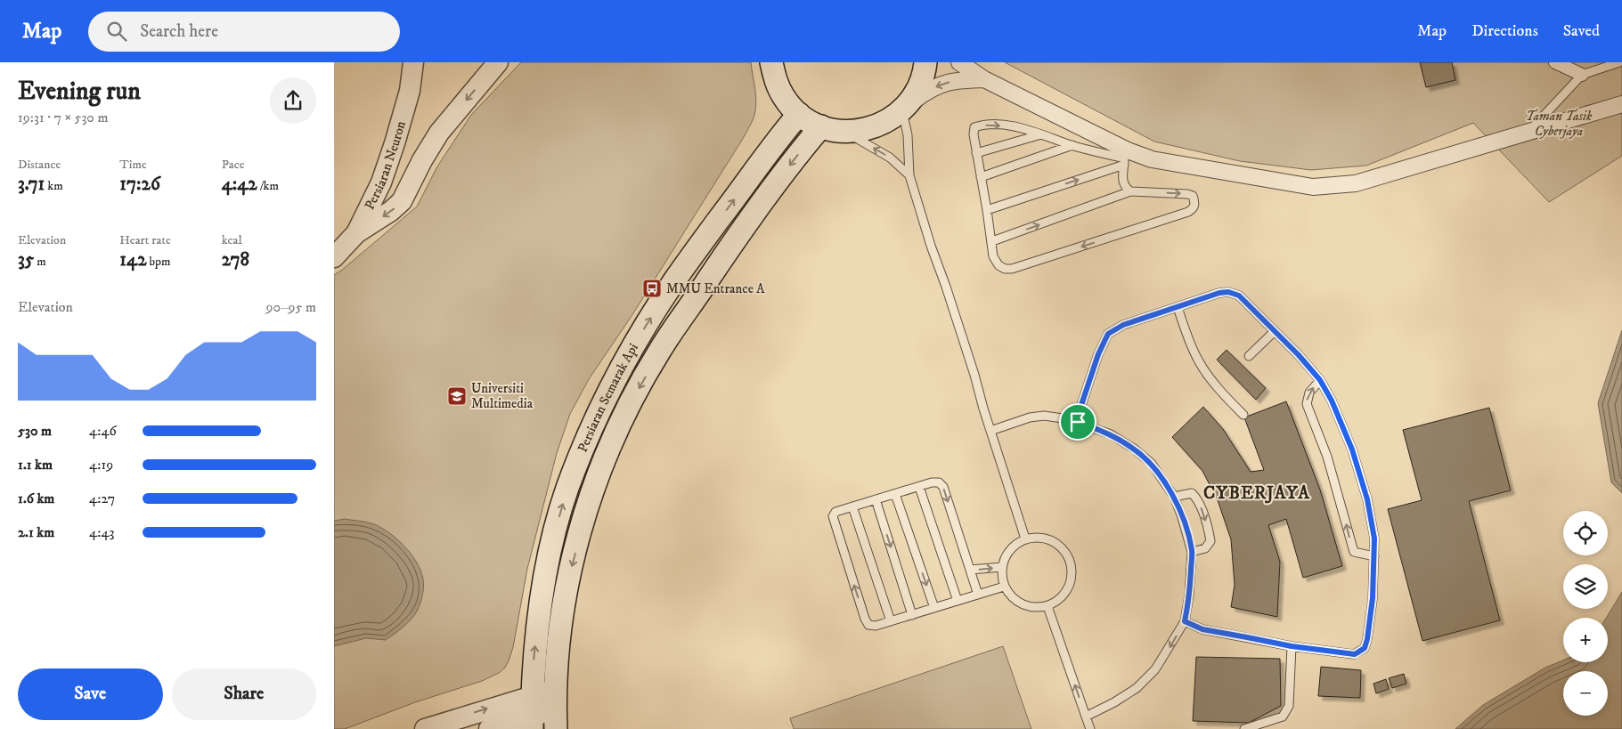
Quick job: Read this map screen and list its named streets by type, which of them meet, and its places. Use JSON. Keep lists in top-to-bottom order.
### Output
{
  "streets": {
    "main road": ["Persiaran Semarak Api"],
    "street": ["Persiaran Neuron"]
  },
  "districts": ["CYBERJAYA"],
  "parks": ["Taman Tasik Cyberjaya"],
  "places": {
    "bus stop": ["MMU Entrance A"],
    "school or university": ["Universiti Multimedia"]
  },
  "page": {
    "header": "Map",
    "search": "Search here",
    "nav": ["Map", "Directions", "Saved"],
    "heading": ["Evening run", "19:31 · 7 × 530 m"],
    "stats": [
      ["Distance", "3.71 km"],
      ["Time", "17:26"],
      ["Pace", "4:42 /km"],
      ["Elevation", "35 m"],
      ["Heart rate", "142 bpm"],
      ["kcal", "278"]
    ],
    "chart": ["Elevation", "90–95 m"],
    "list": [
      {
        "name": "530 m",
        "note": "4:46"
      },
      {
        "name": "1.1 km",
        "note": "4:19"
      },
      {
        "name": "1.6 km",
        "note": "4:27"
      },
      {
        "name": "2.1 km",
        "note": "4:43"
      }
    ],
    "map_buttons": ["+", "−"],
    "buttons": ["Save", "Share"]
  }
}
